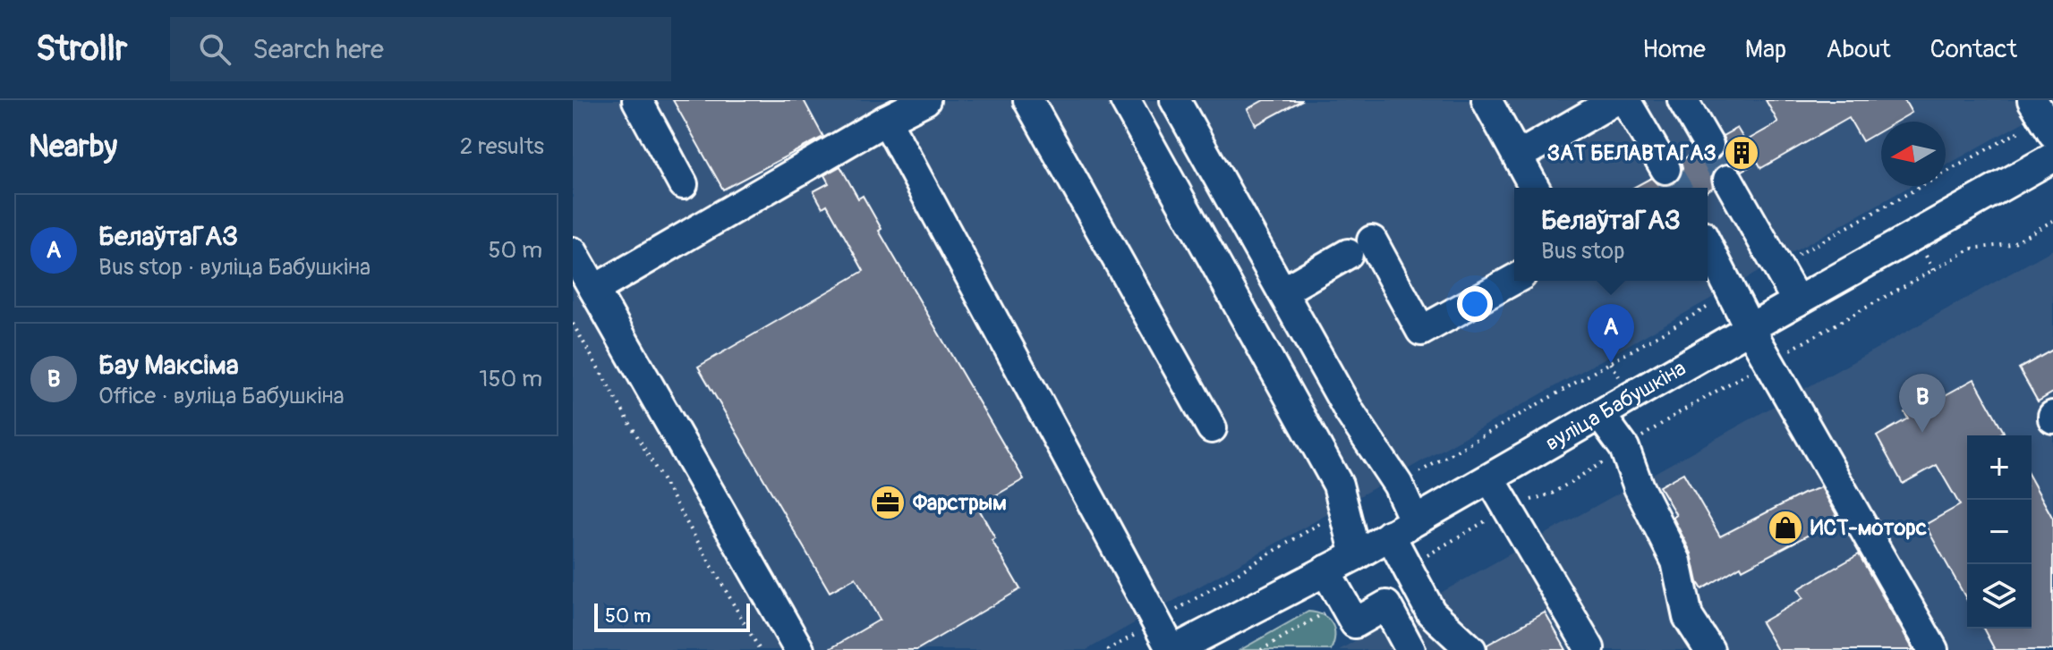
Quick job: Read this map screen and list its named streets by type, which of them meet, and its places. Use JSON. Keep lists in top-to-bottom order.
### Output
{
  "streets": {
    "street": ["вуліца Бабушкіна"]
  },
  "places": {
    "building": ["ЗАТ БЕЛАВТАГАЗ"],
    "office": ["Фарстрым"],
    "shop": ["ИСТ-моторс"]
  },
  "scale_bar": "50 m",
  "north": "left",
  "page": {
    "header": "Strollr",
    "search": "Search here",
    "nav": [
      "Home",
      "Map",
      "About",
      "Contact"
    ],
    "heading": ["Nearby", "2 results"],
    "popup": ["БелаўтаГАЗ", "Bus stop"],
    "list": [
      {
        "mark": "A",
        "name": "БелаўтаГАЗ",
        "note": "Bus stop · вуліца Бабушкіна",
        "value": "50 m"
      },
      {
        "mark": "B",
        "name": "Бау Максіма",
        "note": "Office · вуліца Бабушкіна",
        "value": "150 m"
      }
    ],
    "pins": ["A", "B"],
    "map_buttons": ["+", "−"],
    "scale": "50 m"
  }
}
